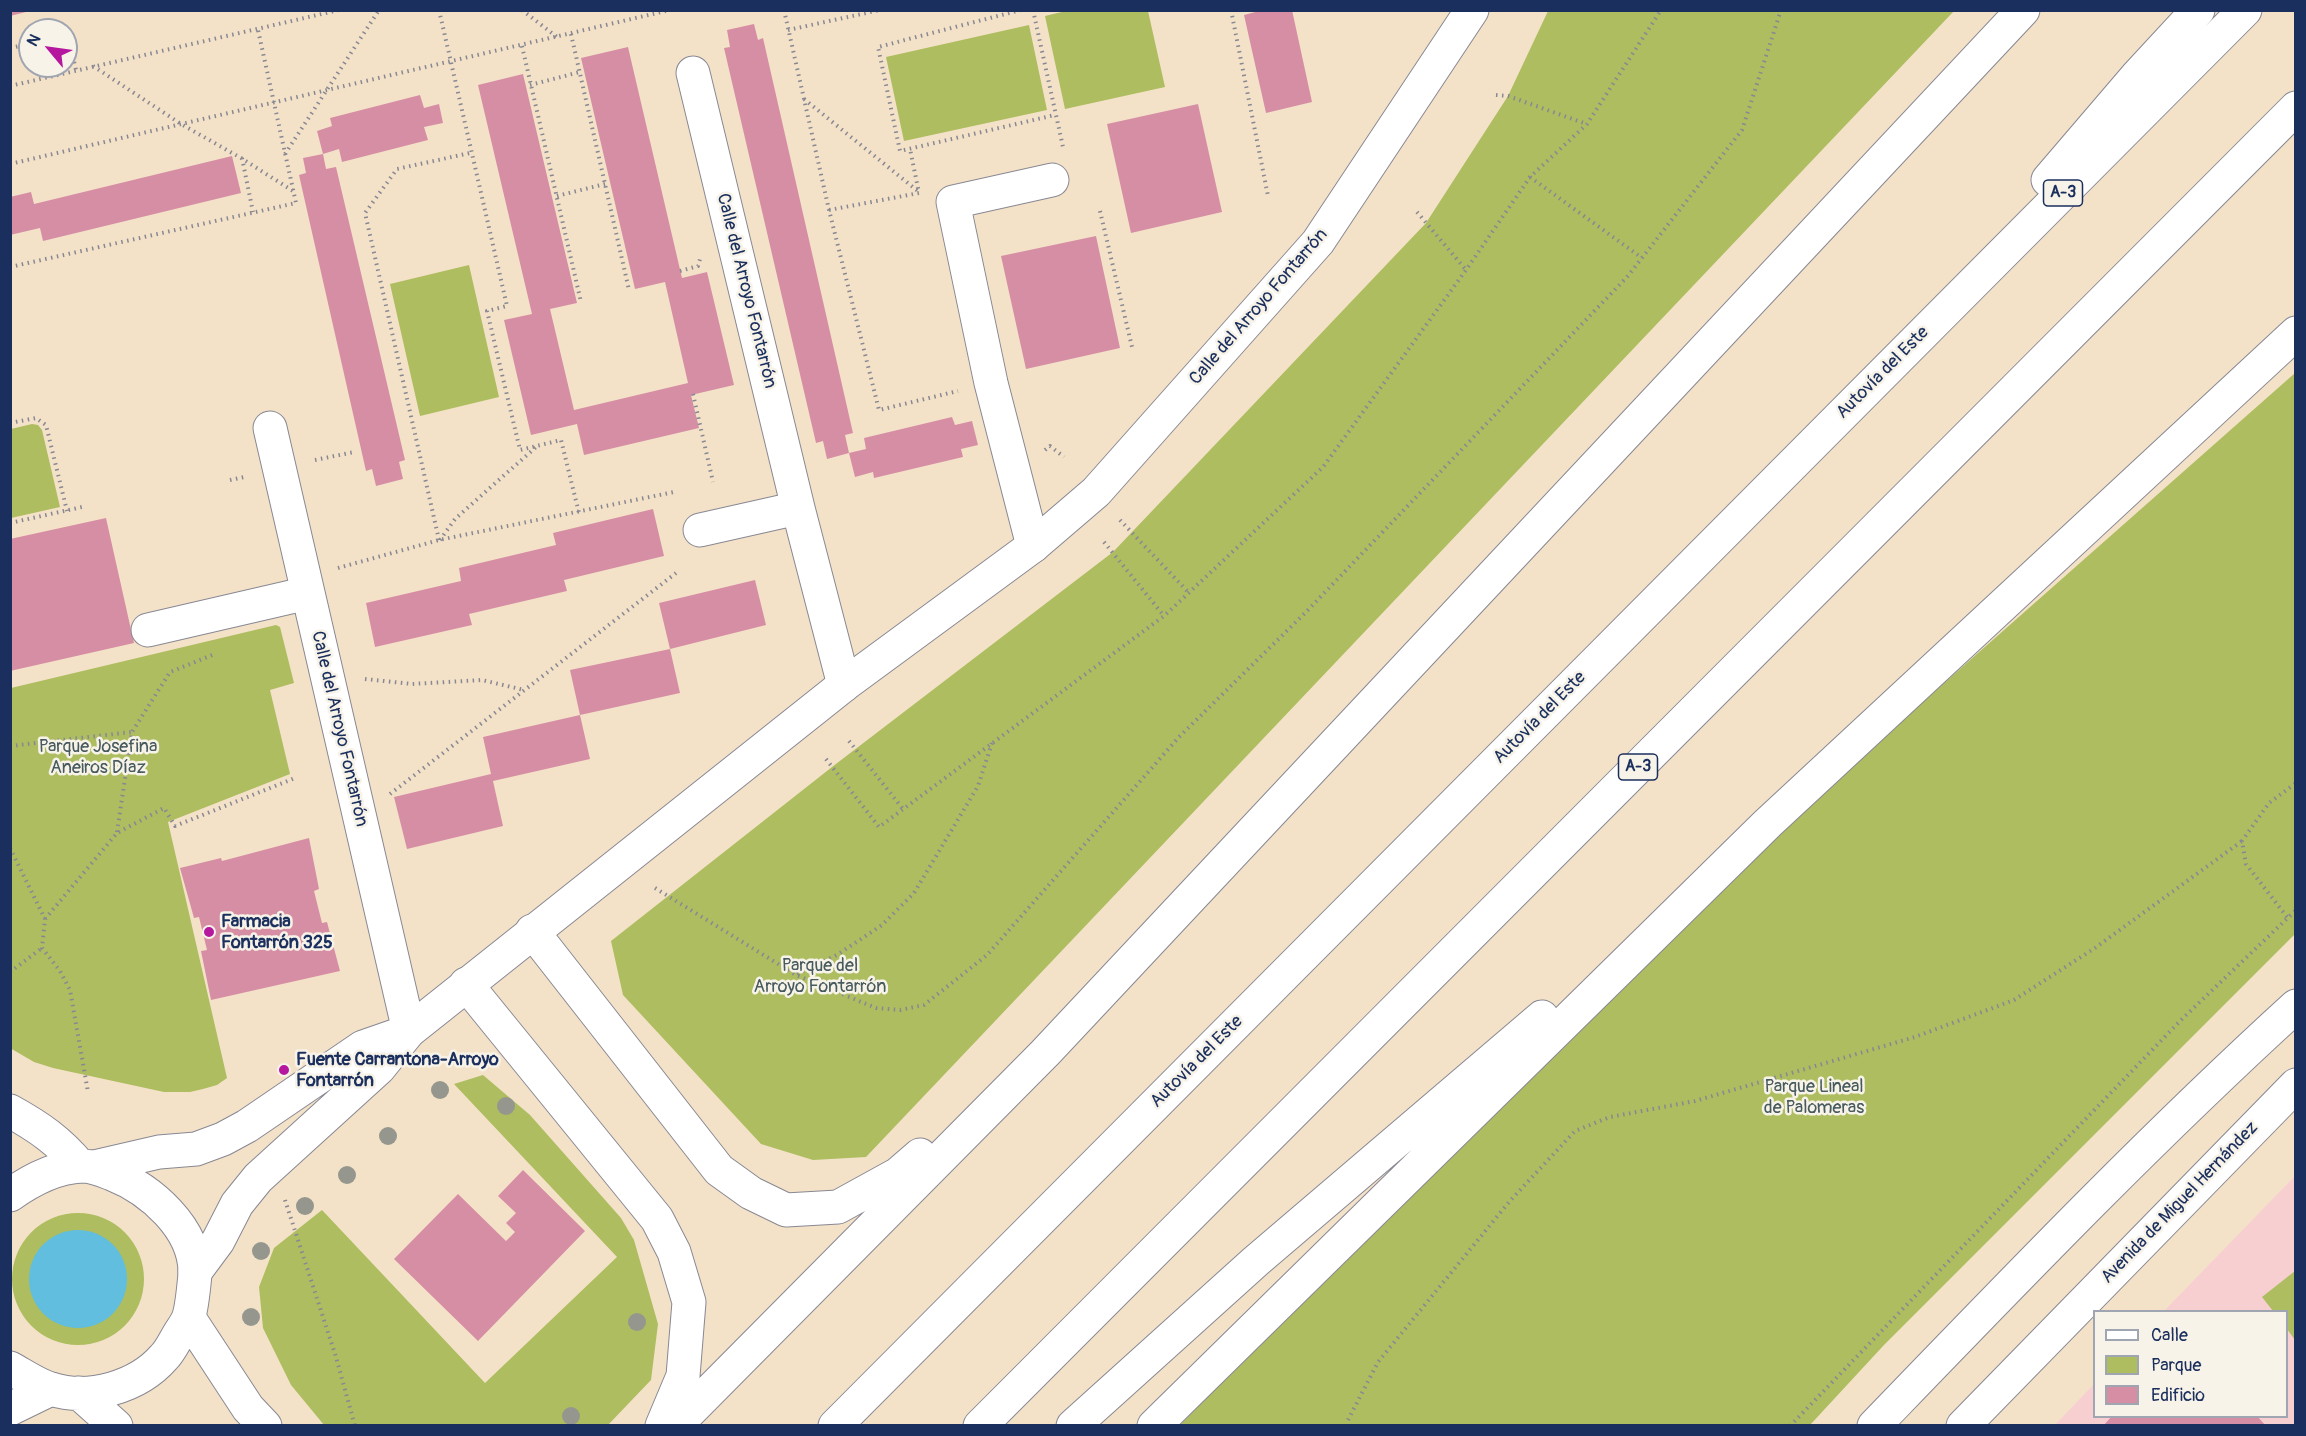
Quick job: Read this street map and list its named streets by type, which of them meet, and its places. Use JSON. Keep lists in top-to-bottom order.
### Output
{
  "streets": {
    "main road": [
      "A-3",
      "Calle del Arroyo Fontarrón",
      "Autovía del Este",
      "Avenida de Miguel Hernández"
    ]
  },
  "parks": ["Parque Josefina Aneiros Díaz", "Parque del Arroyo Fontarrón", "Parque Lineal de Palomeras"],
  "places": ["Farmacia Fontarrón 325", "Fuente Carrantona-Arroyo Fontarrón"],
  "legend": ["Calle", "Parque", "Edificio"],
  "north": "top left"
}
